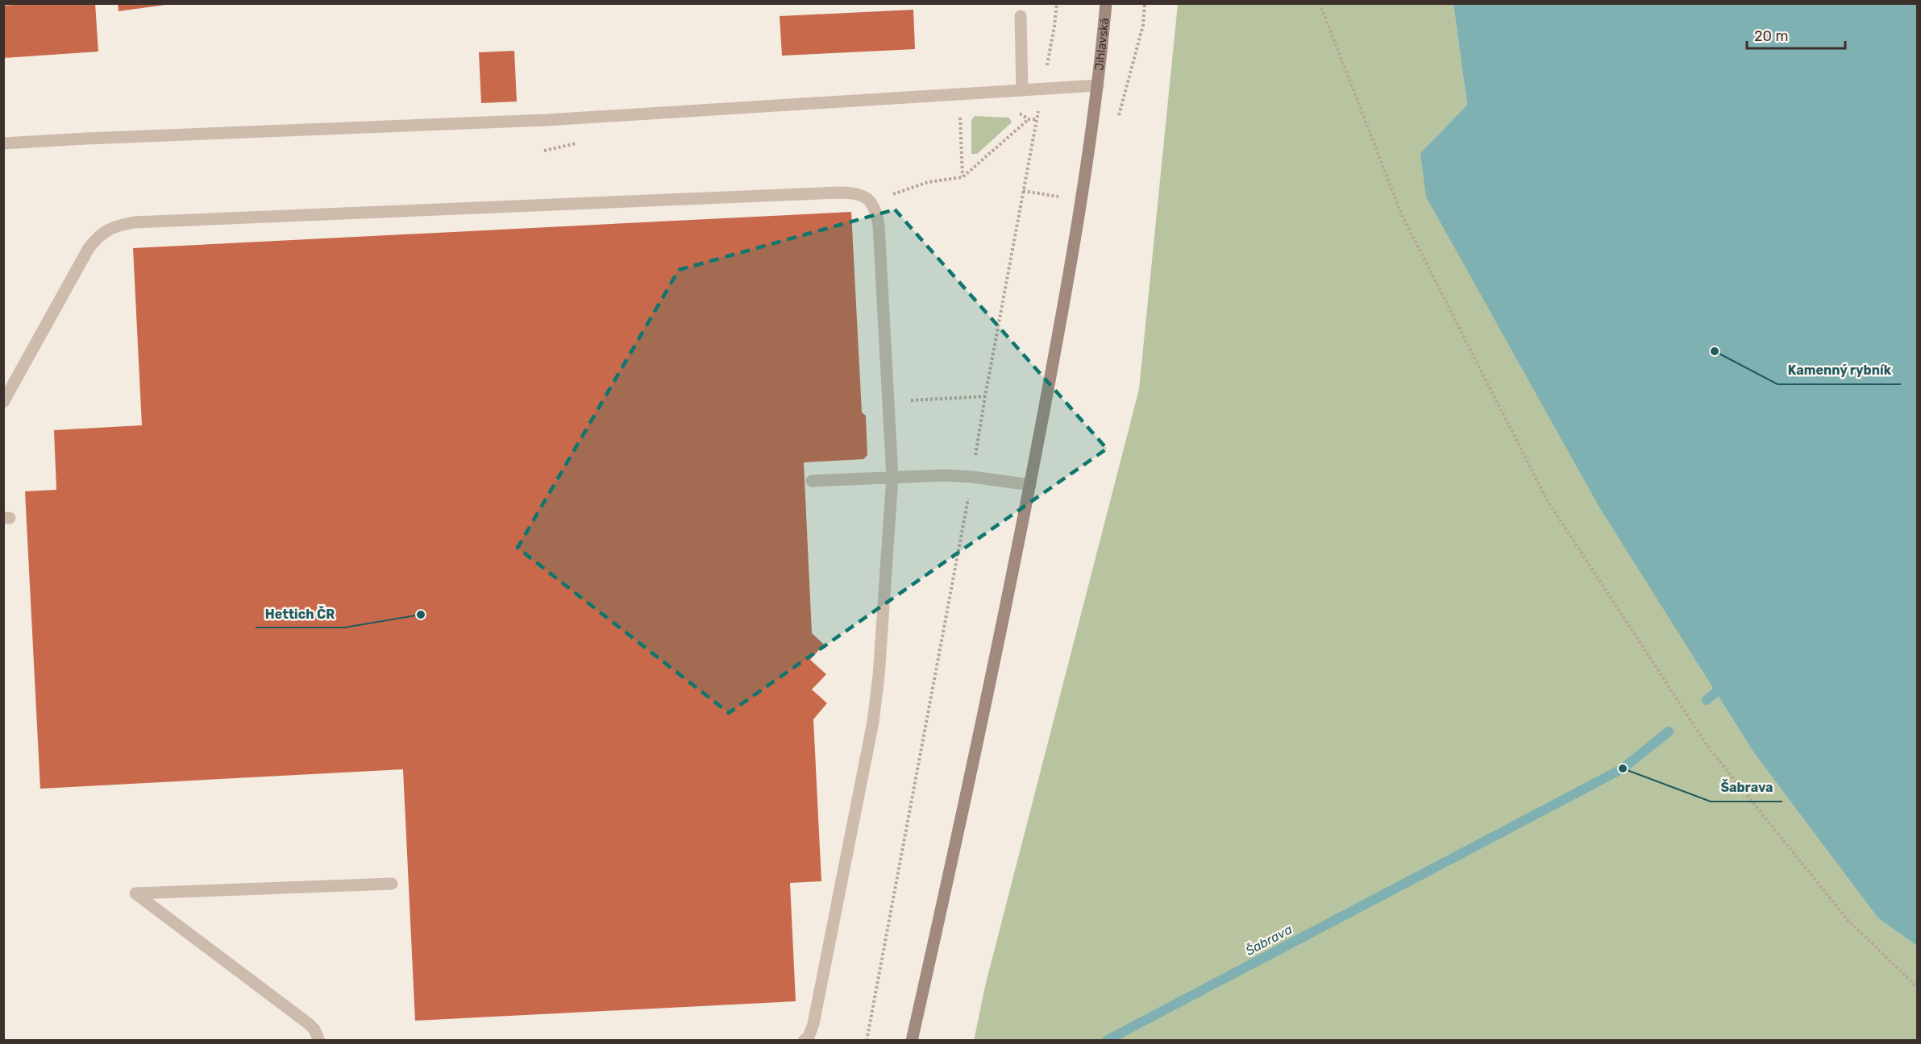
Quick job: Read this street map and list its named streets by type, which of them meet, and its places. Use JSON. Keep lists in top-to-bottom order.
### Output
{
  "streets": {
    "main road": ["Jihlavská"]
  },
  "water": ["Šabrava"],
  "places": ["Kamenný rybník", "Hettich ČR", "Šabrava"],
  "scale_bar": "20 m"
}
